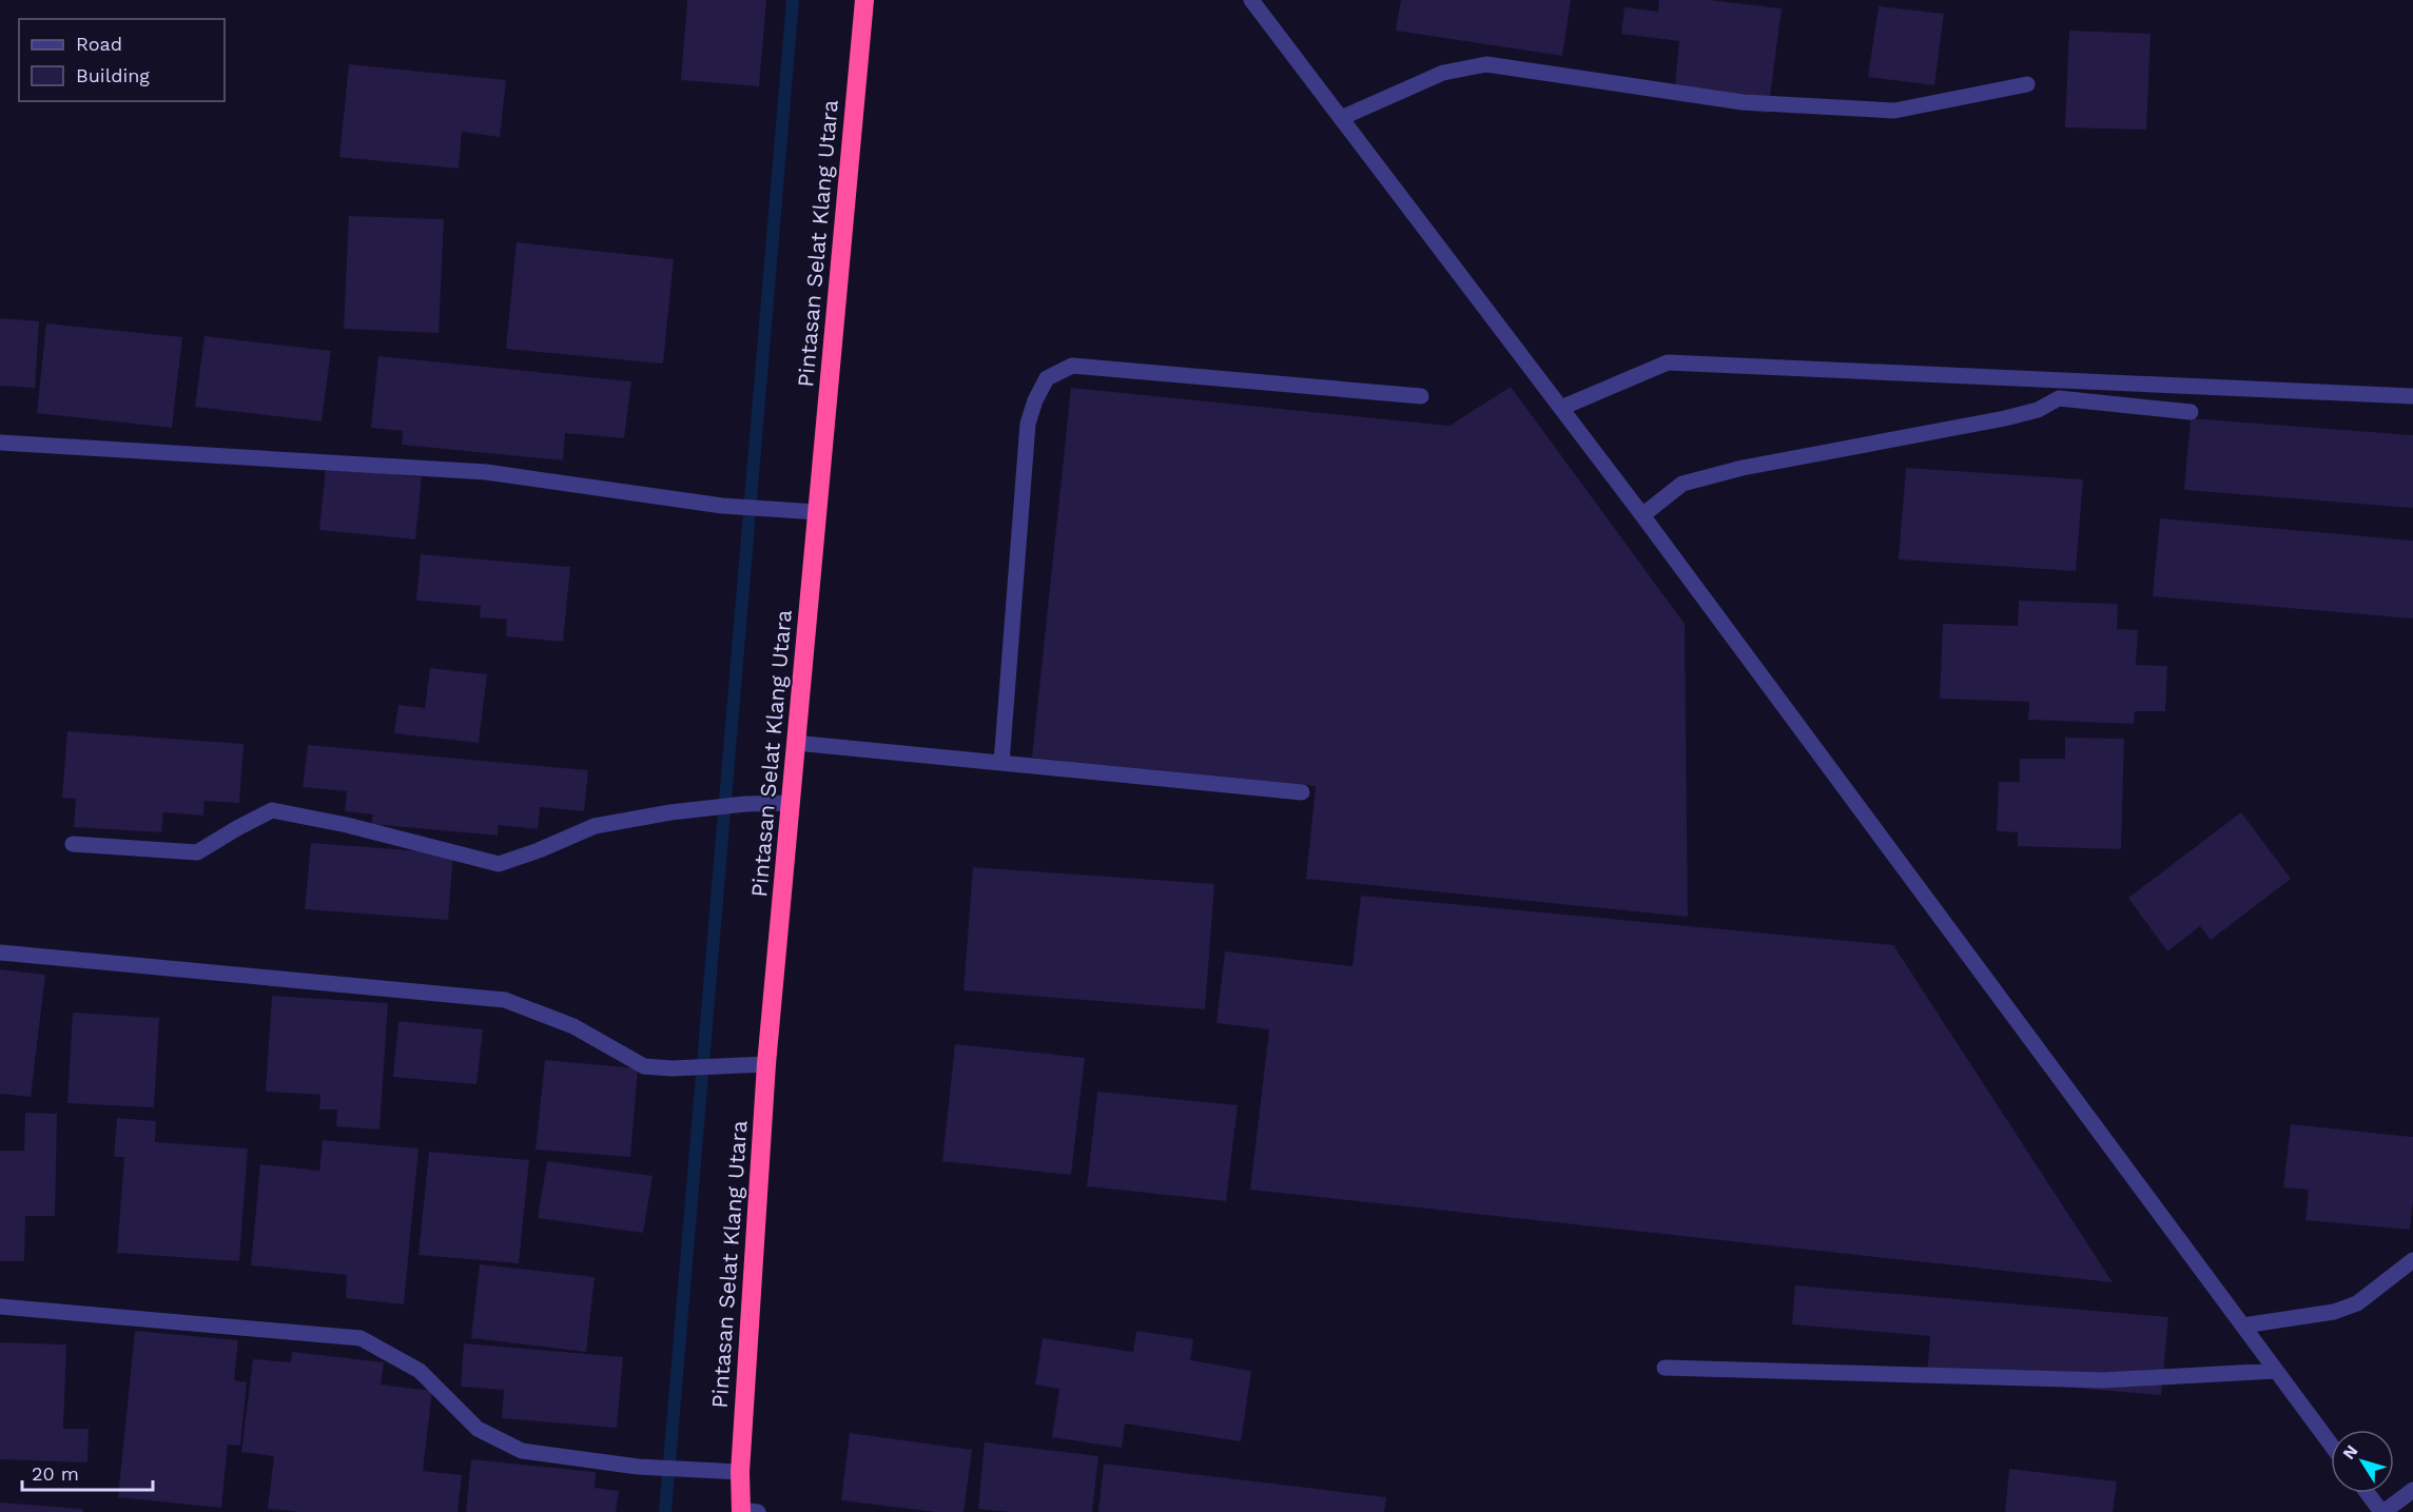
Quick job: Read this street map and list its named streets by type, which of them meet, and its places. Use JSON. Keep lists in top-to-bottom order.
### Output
{
  "streets": {
    "highway": ["Pintasan Selat Klang Utara"]
  },
  "legend": ["Road", "Building"],
  "scale_bar": "20 m",
  "north": "top left"
}
